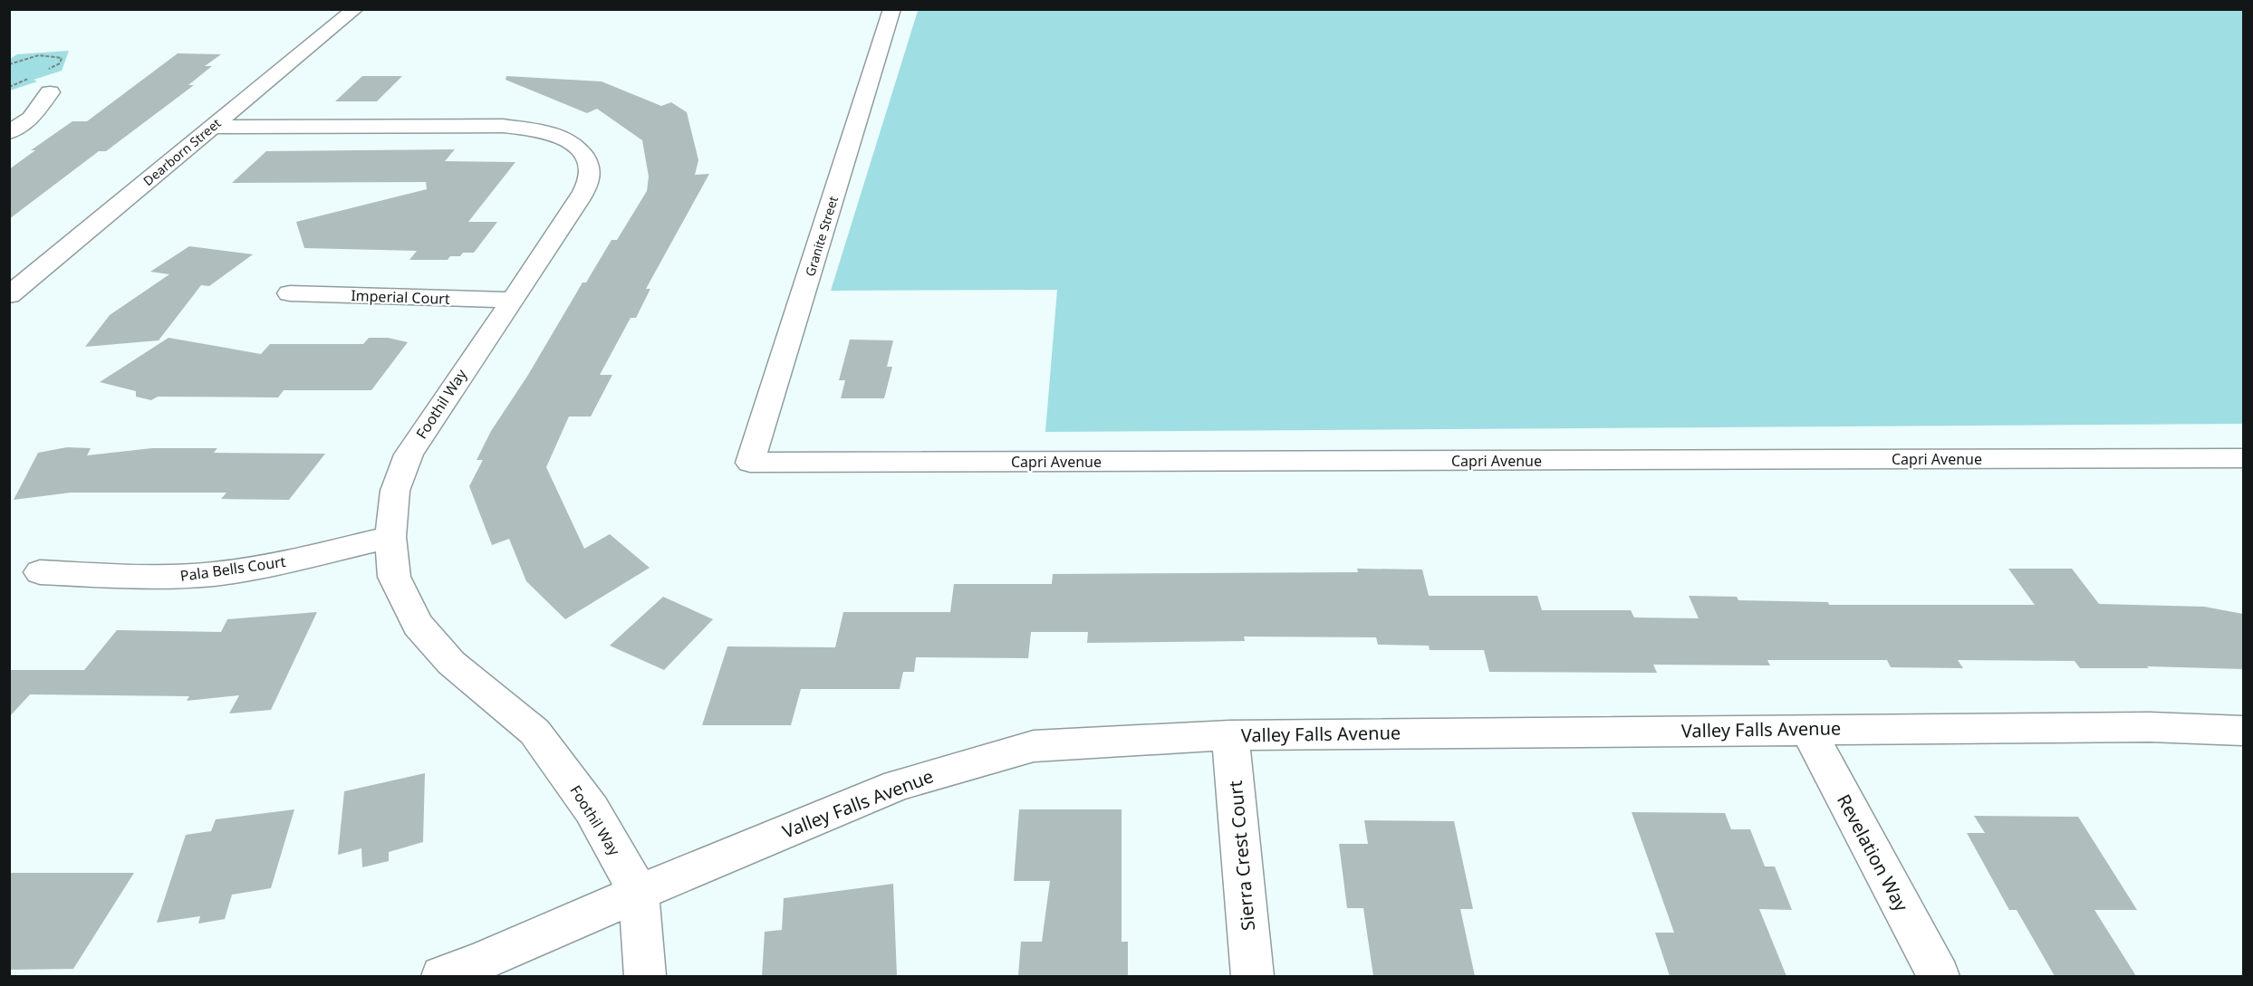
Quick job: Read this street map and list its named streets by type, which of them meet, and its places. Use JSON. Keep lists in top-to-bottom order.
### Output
{
  "streets": {
    "street": [
      "Dearborn Street",
      "Granite Street",
      "Imperial Court",
      "Foothil Way",
      "Capri Avenue",
      "Pala Bells Court",
      "Valley Falls Avenue",
      "Revelation Way",
      "Sierra Crest Court"
    ]
  },
  "crossings": [
    ["Dearborn Street", "Foothil Way"],
    ["Granite Street", "Capri Avenue"],
    ["Imperial Court", "Foothil Way"],
    ["Foothil Way", "Pala Bells Court"],
    ["Foothil Way", "Valley Falls Avenue"],
    ["Valley Falls Avenue", "Revelation Way"],
    ["Valley Falls Avenue", "Sierra Crest Court"]
  ]
}
